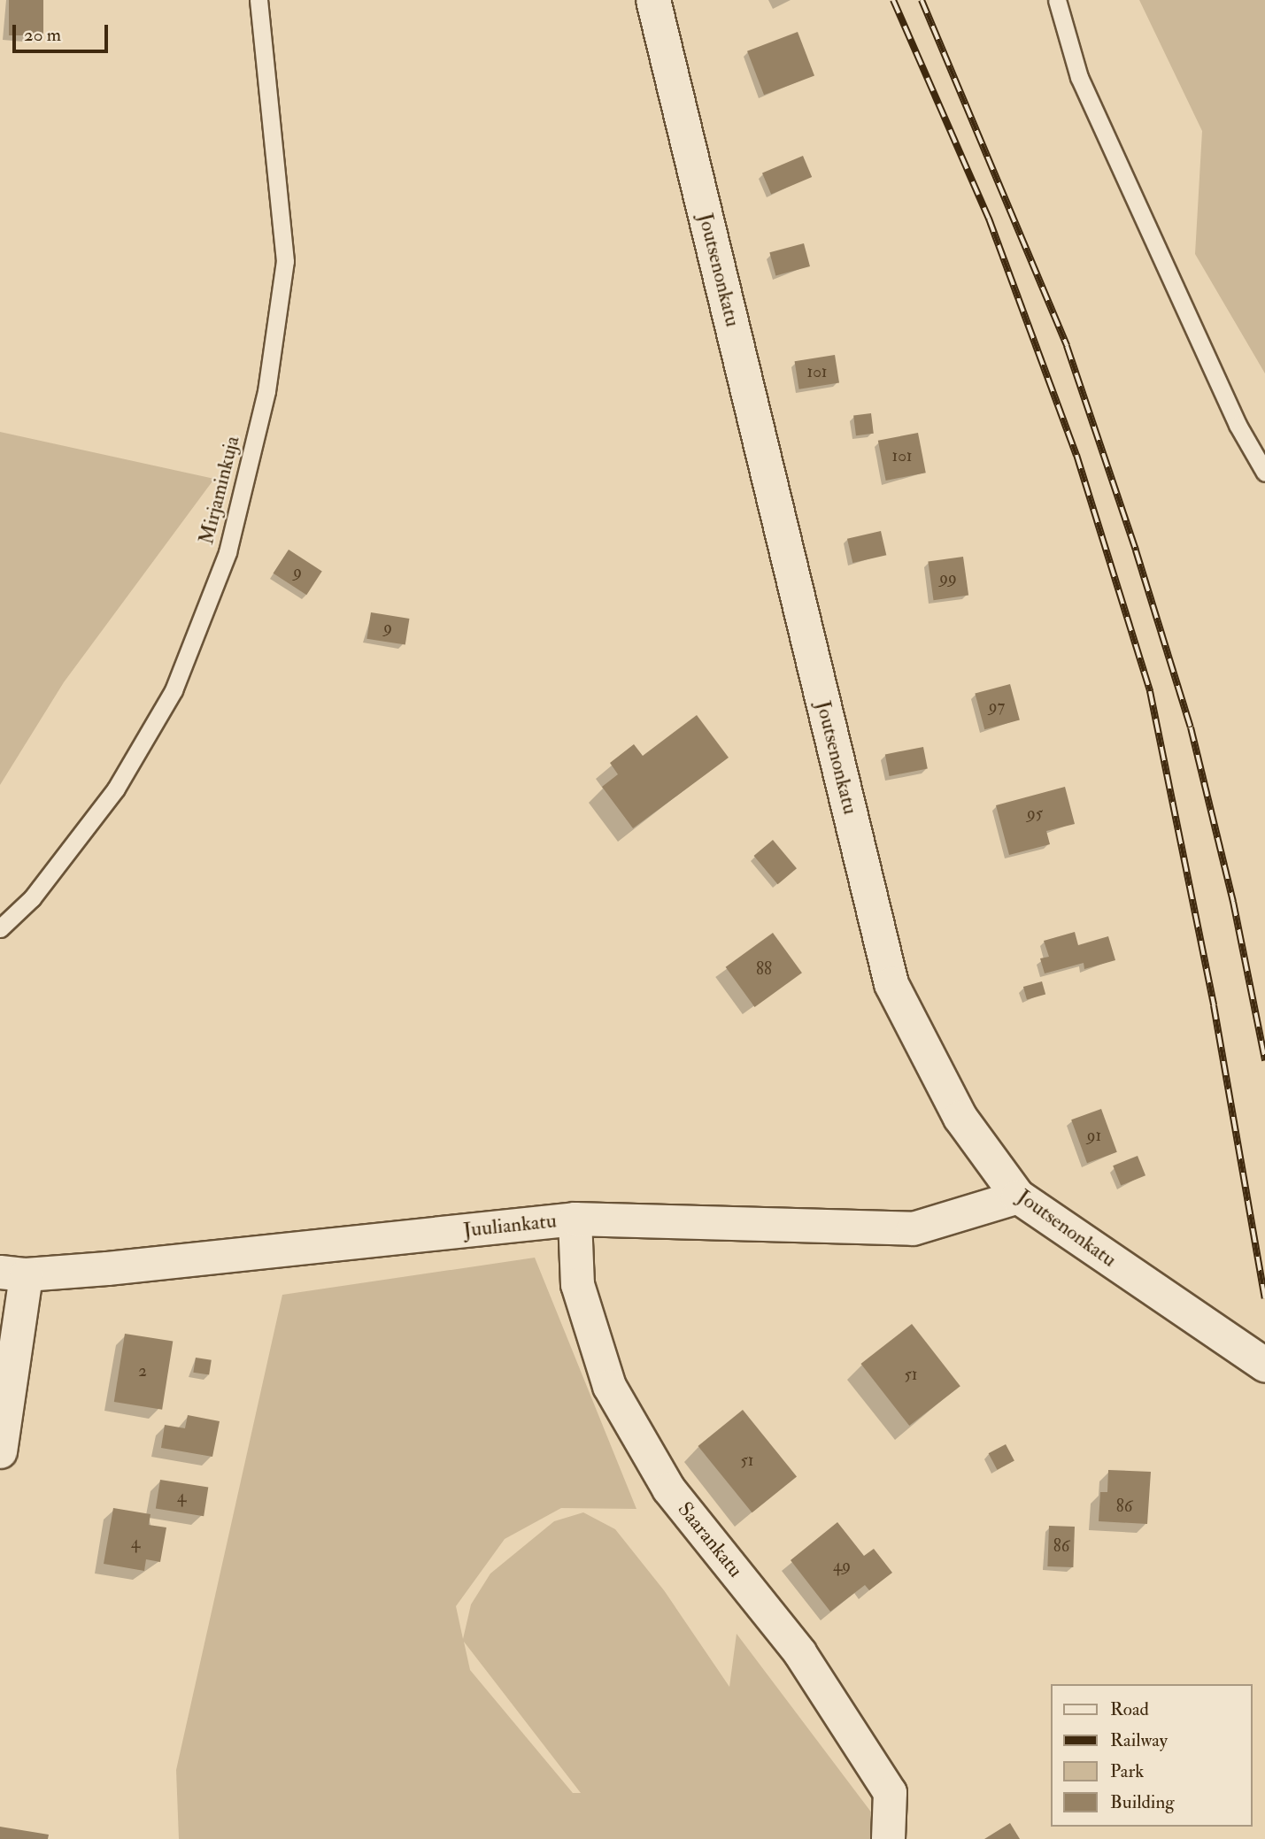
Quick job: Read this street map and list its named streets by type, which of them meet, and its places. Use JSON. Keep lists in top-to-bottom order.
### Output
{
  "streets": {
    "street": ["Joutsenonkatu", "Juuliankatu", "Saarankatu"],
    "lane": ["Mirjaminkuja"]
  },
  "crossings": [
    ["Joutsenonkatu", "Juuliankatu"],
    ["Juuliankatu", "Saarankatu"]
  ],
  "house_numbers": [
    "101",
    "101",
    "9",
    "99",
    "9",
    "97",
    "95",
    "88",
    "91",
    "2",
    "51",
    "51",
    "4",
    "86",
    "4",
    "86",
    "49"
  ],
  "legend": [
    "Road",
    "Railway",
    "Park",
    "Building"
  ],
  "scale_bar": "20 m"
}
